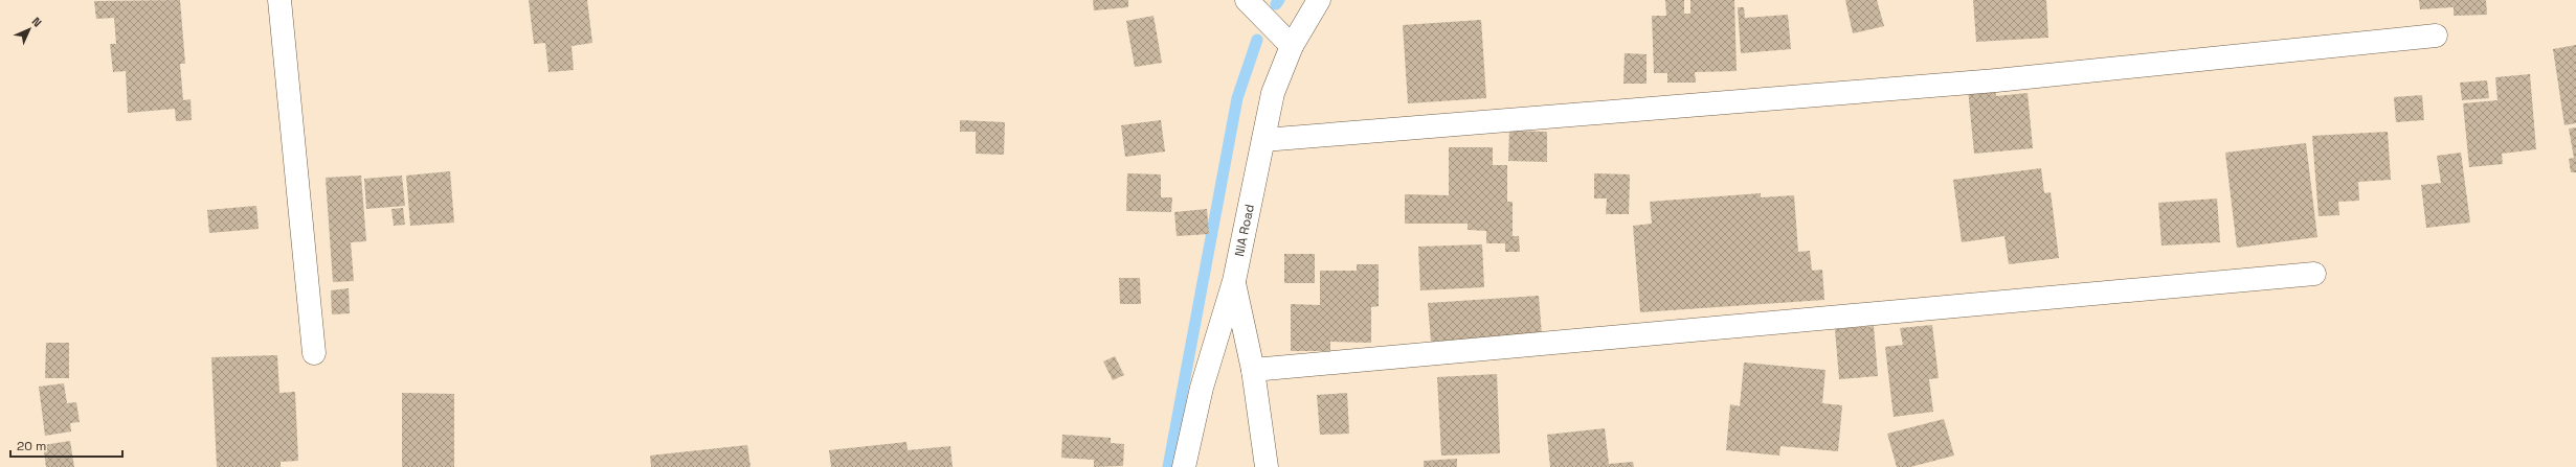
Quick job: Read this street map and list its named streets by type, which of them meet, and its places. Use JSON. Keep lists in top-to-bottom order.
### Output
{
  "streets": {
    "street": ["NIA Road"]
  },
  "scale_bar": "20 m",
  "north": "top right"
}
